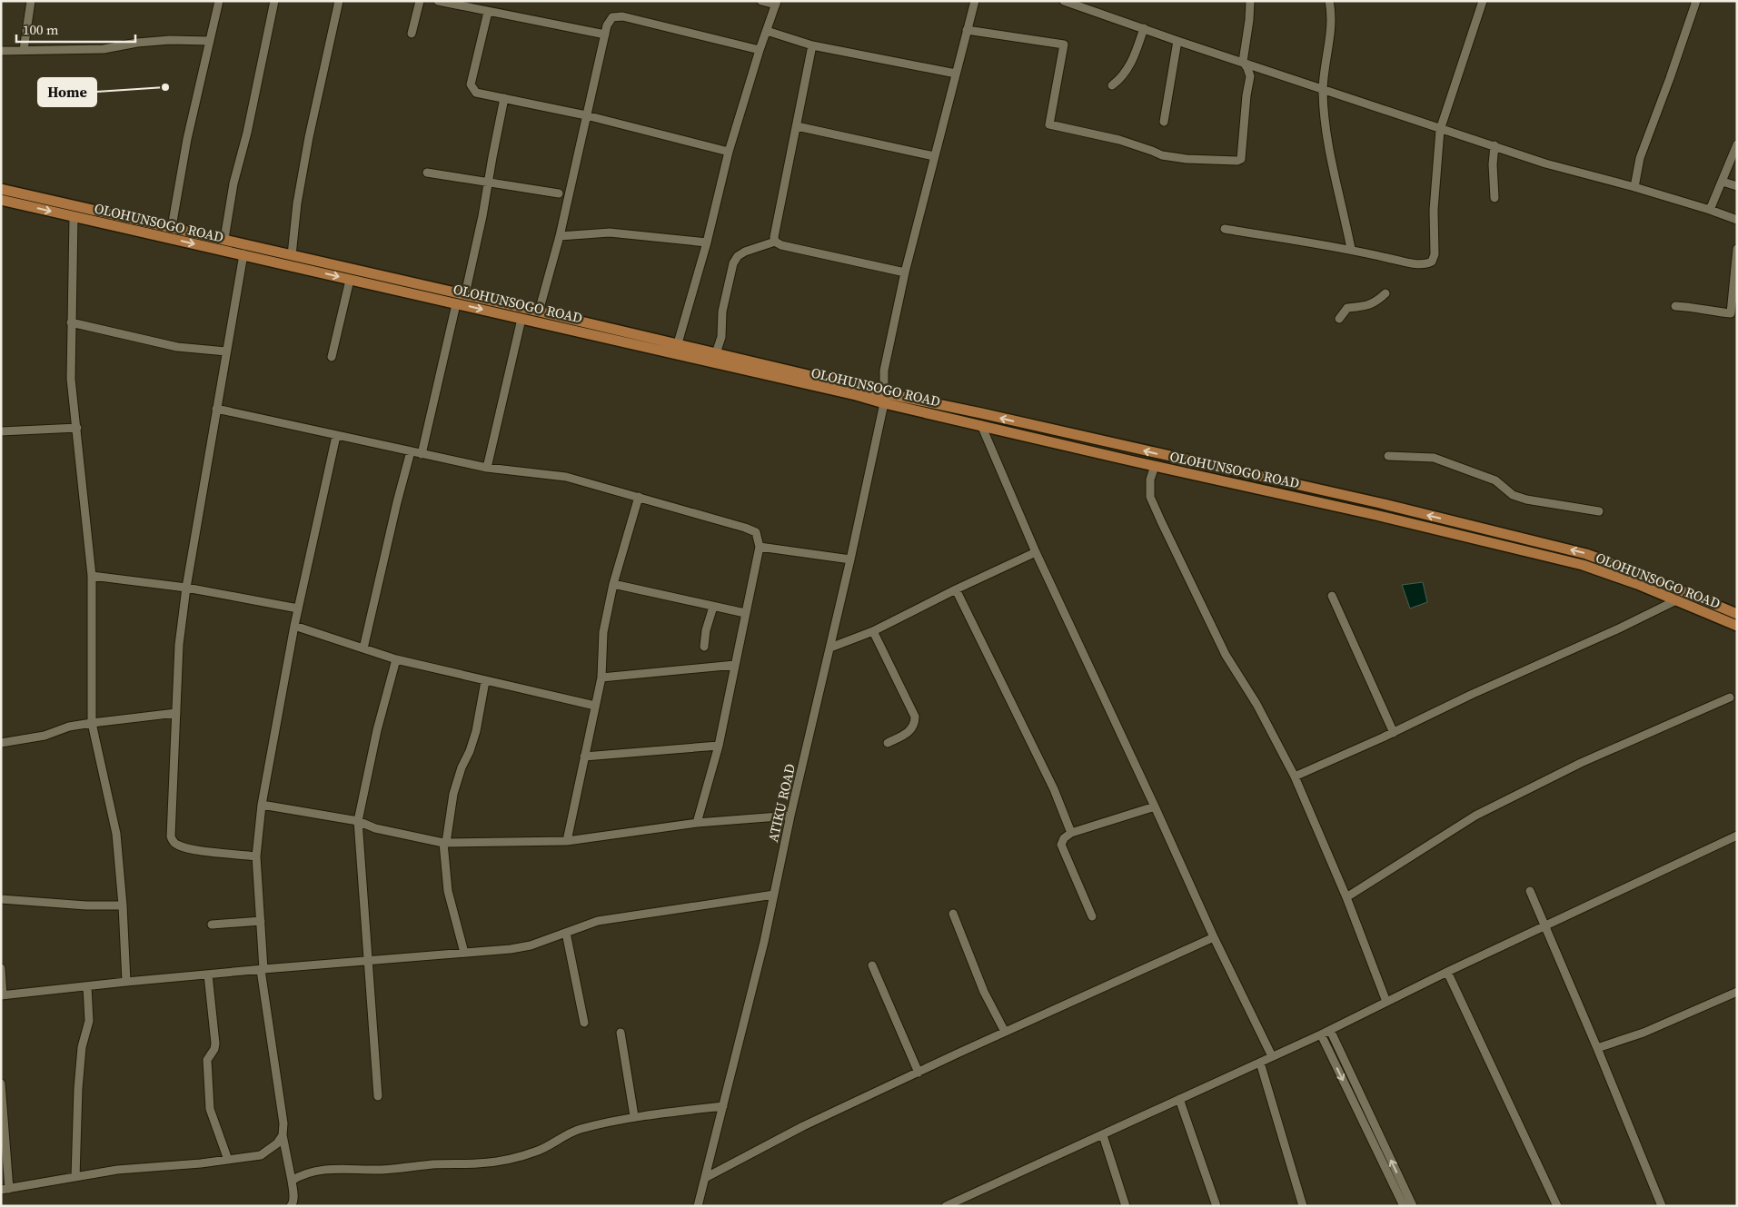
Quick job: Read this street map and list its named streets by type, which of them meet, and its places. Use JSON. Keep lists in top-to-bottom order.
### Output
{
  "streets": {
    "main road": ["OLOHUNSOGO ROAD"],
    "street": ["ATIKU ROAD"]
  },
  "crossings": [
    ["OLOHUNSOGO ROAD", "ATIKU ROAD"]
  ],
  "places": ["Home"],
  "scale_bar": "100 m"
}
